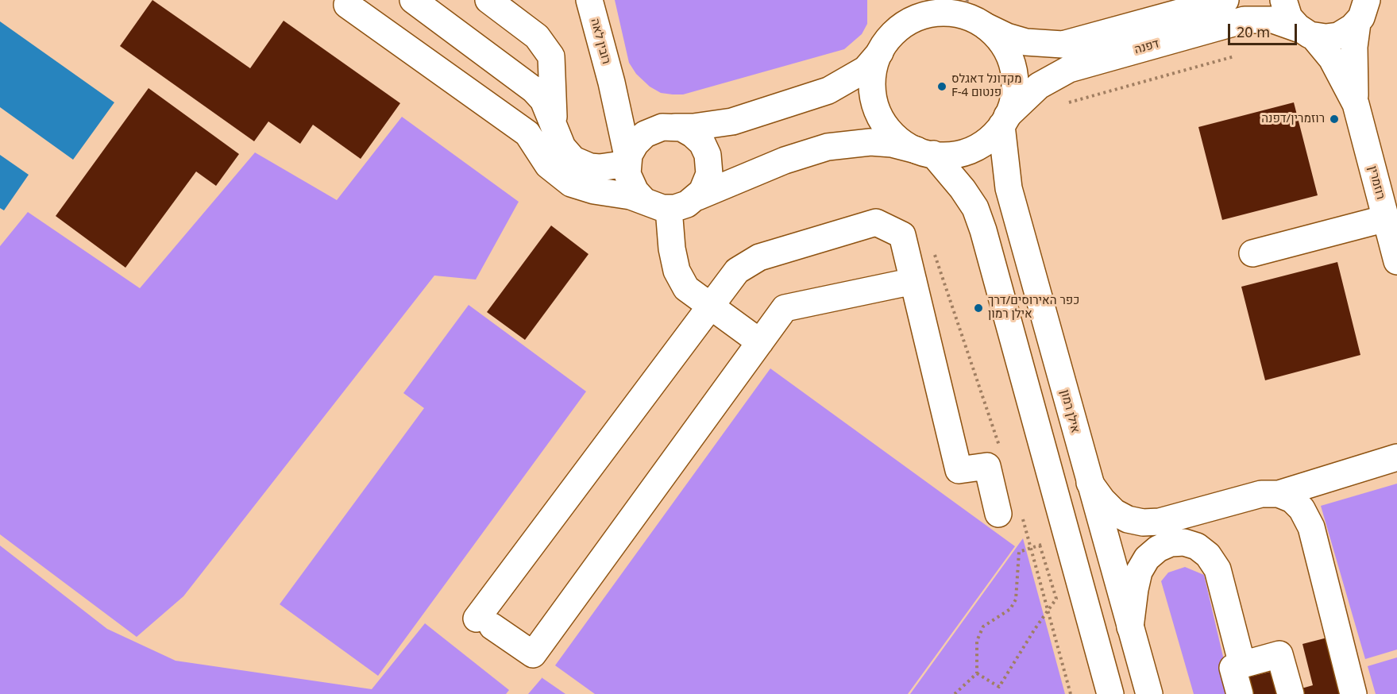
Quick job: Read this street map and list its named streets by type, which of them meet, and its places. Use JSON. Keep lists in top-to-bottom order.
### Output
{
  "streets": {
    "street": [
      "רובין לאה",
      "דפנה",
      "רוזמרין",
      "אילן רמון"
    ]
  },
  "crossings": [
    ["דפנה", "רוזמרין"],
    ["דפנה", "אילן רמון"]
  ],
  "places": ["מקדונל דאגלס F-4 פנטום", "רוזמרין/דפנה", "כפר האירוסים/דרך אילן רמון"],
  "scale_bar": "20 m"
}
